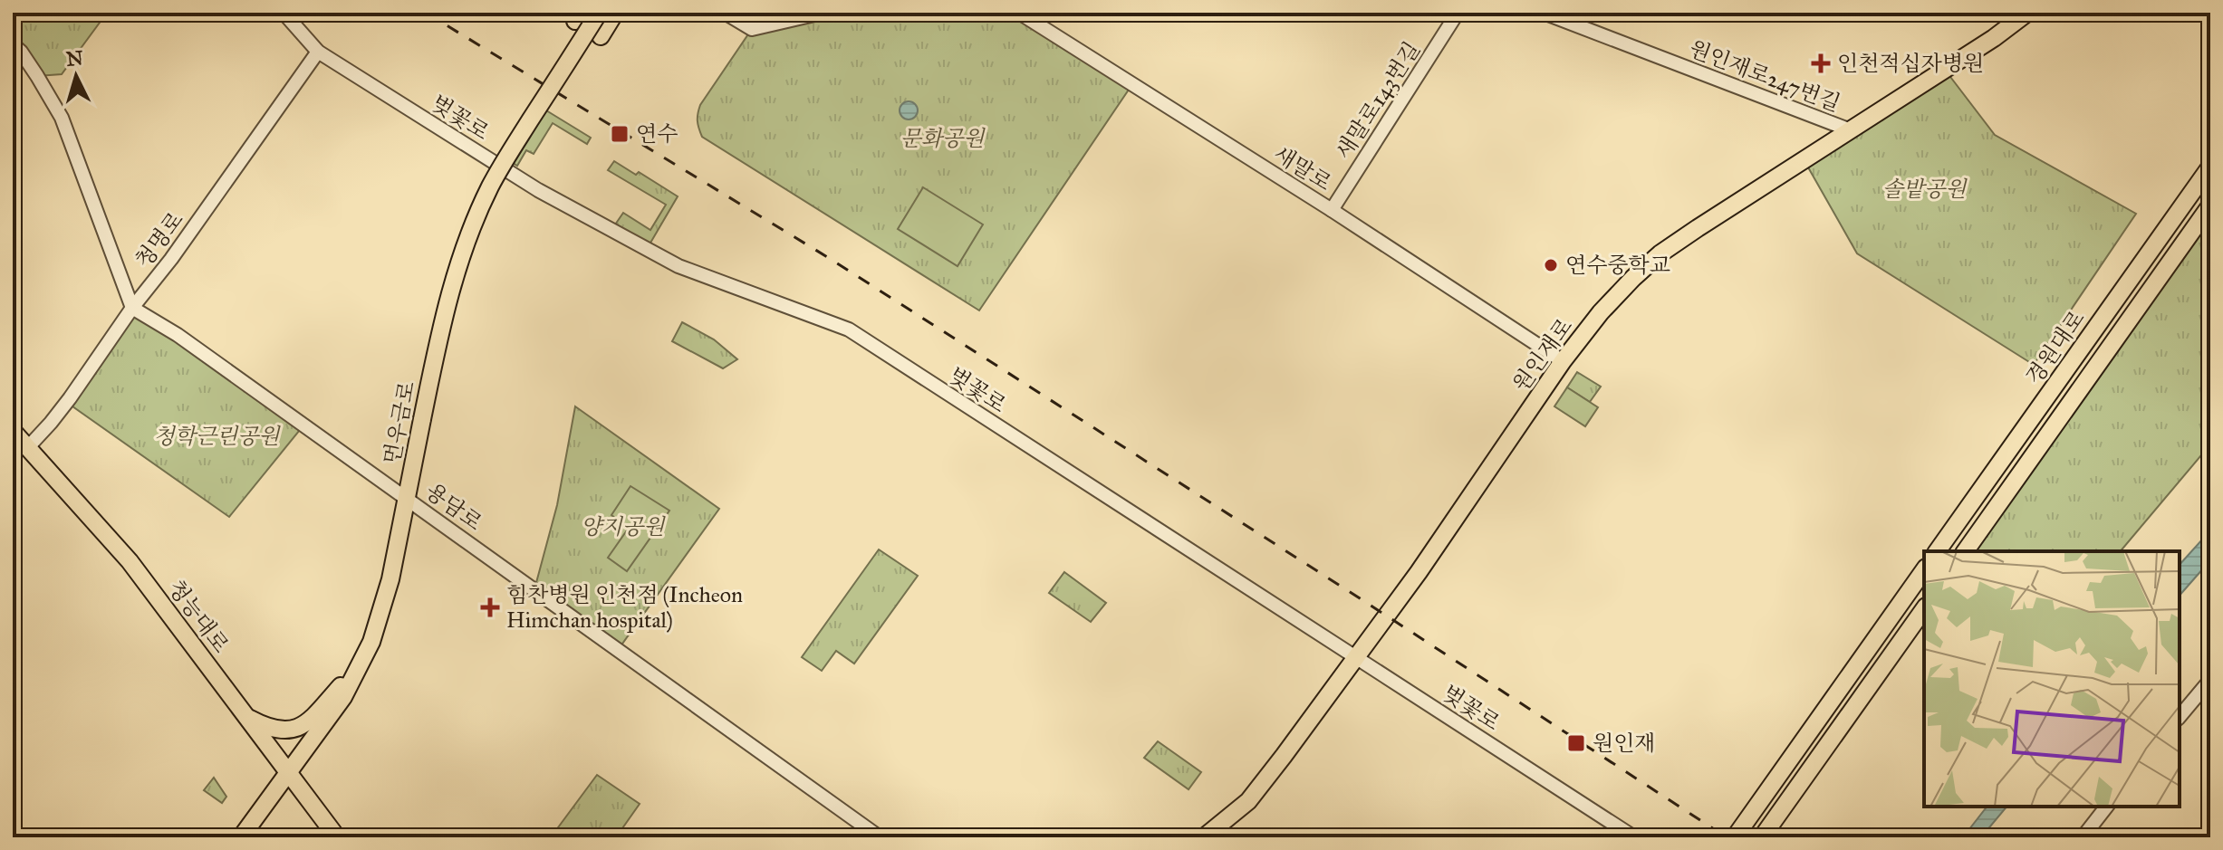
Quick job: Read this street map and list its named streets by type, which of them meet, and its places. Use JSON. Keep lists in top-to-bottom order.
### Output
{
  "streets": {
    "main road": [
      "경원대로",
      "원인재로",
      "먼우금로",
      "청능대로"
    ],
    "street": [
      "원인재로247번길",
      "새말로143번길",
      "벚꽃로",
      "새말로",
      "청명로",
      "용담로"
    ]
  },
  "crossings": [
    ["원인재로247번길", "원인재로"],
    ["새말로143번길", "새말로"],
    ["벚꽃로", "청명로"],
    ["벚꽃로", "원인재로"],
    ["새말로", "원인재로"],
    ["청명로", "용담로"],
    ["청명로", "청능대로"],
    ["먼우금로", "용담로"],
    ["먼우금로", "청능대로"]
  ],
  "parks": [
    "문화공원",
    "솔밭공원",
    "청학근린공원",
    "양지공원"
  ],
  "places": {
    "health": ["인천적십자병원", "힘찬병원 인천점 (Incheon Himchan hospital)"],
    "transit": ["연수", "원인재"],
    "other": ["연수중학교"]
  },
  "north": "top"
}
